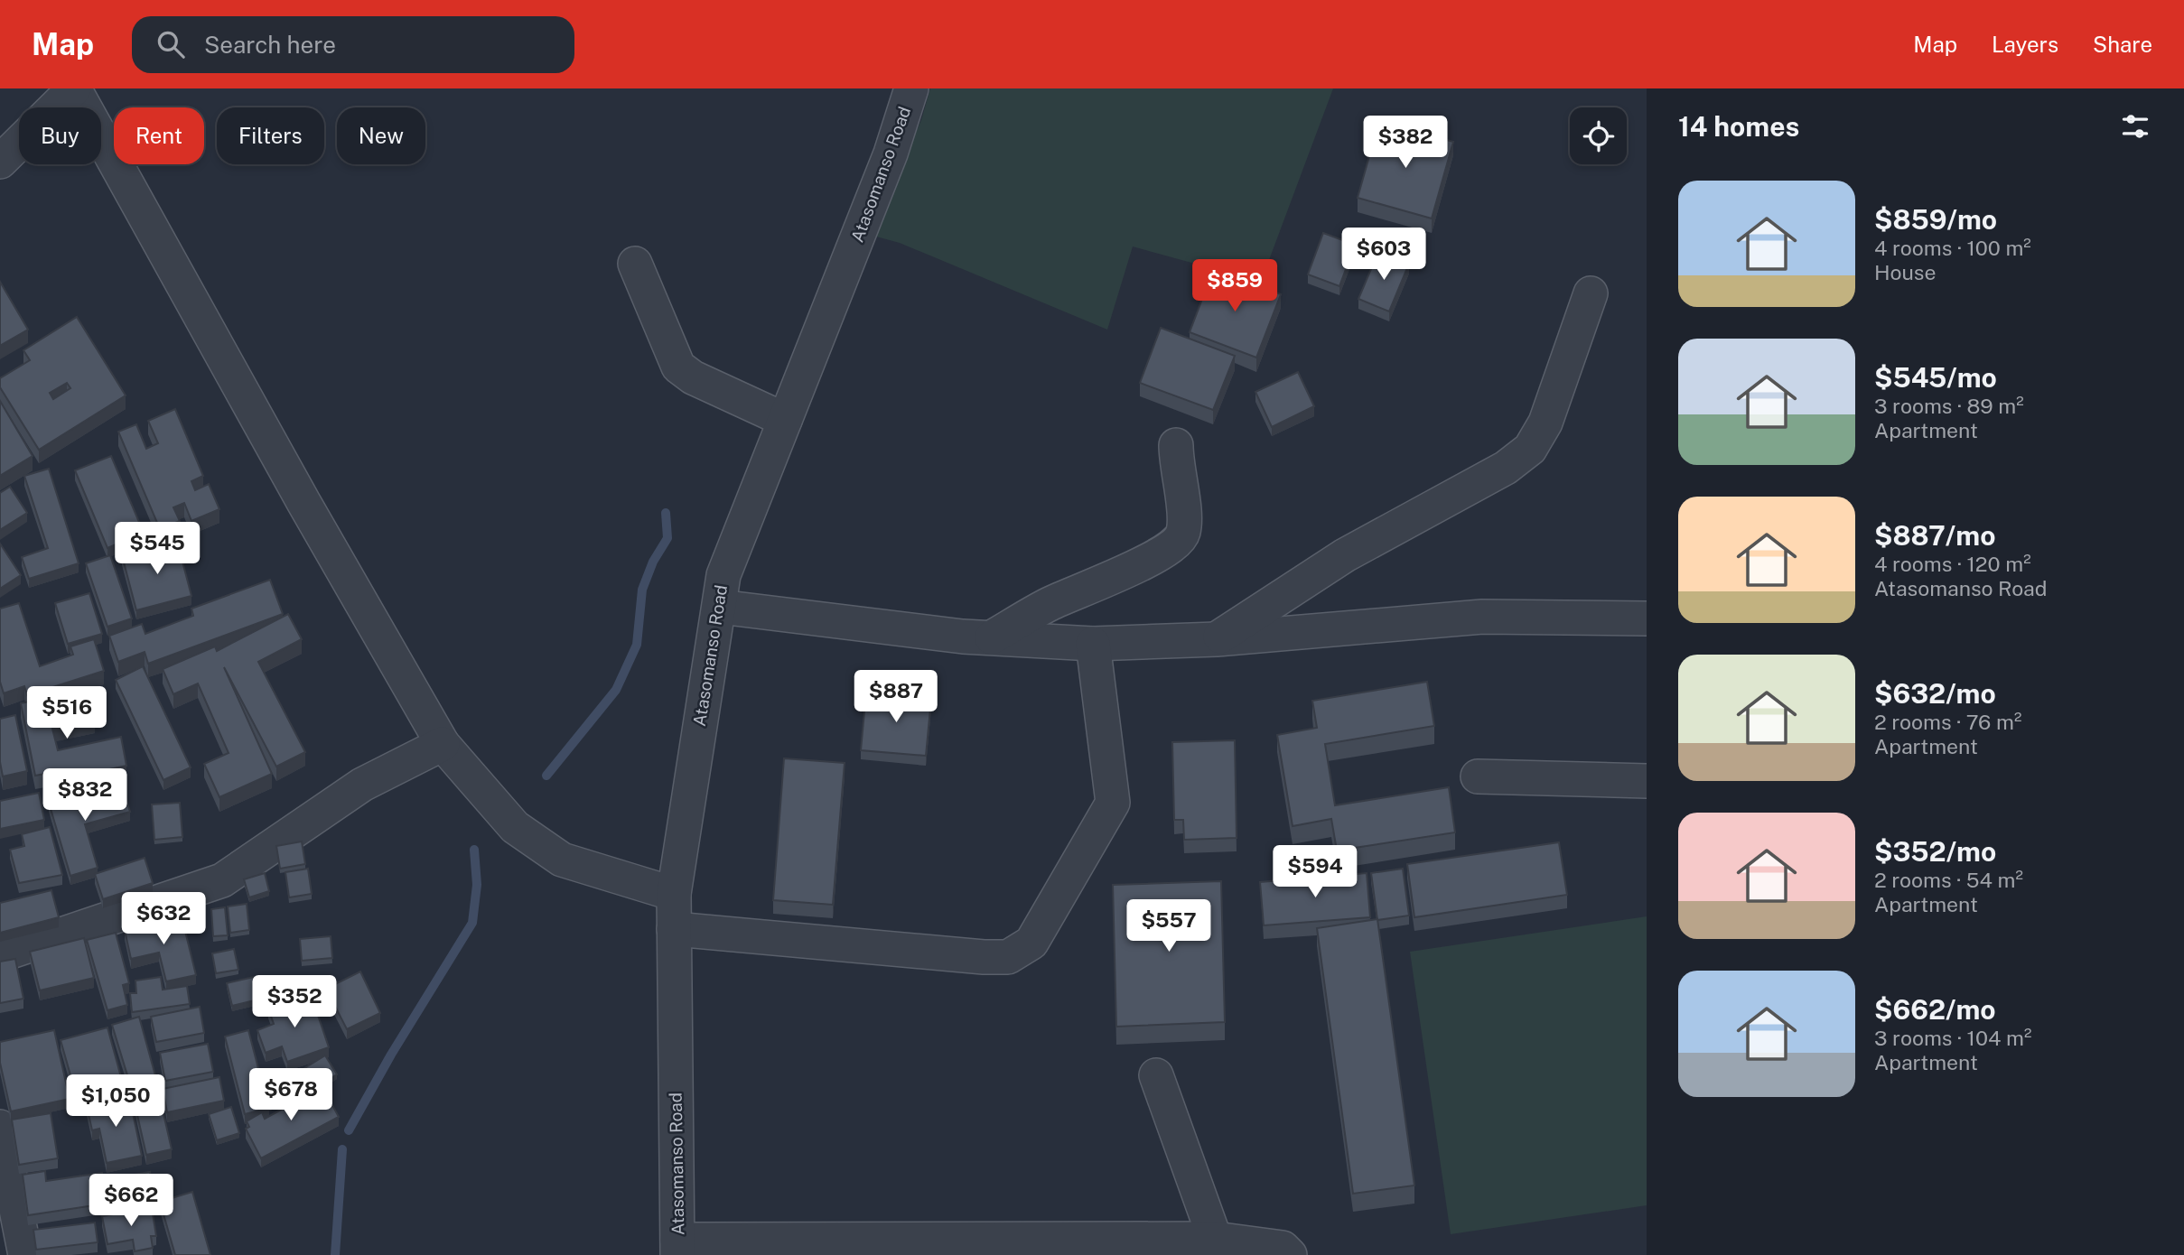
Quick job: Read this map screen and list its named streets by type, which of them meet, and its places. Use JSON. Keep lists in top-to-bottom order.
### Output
{
  "streets": {
    "street": ["Atasomanso Road"]
  },
  "page": {
    "header": "Map",
    "search": "Search here",
    "nav": ["Map", "Layers", "Share"],
    "heading": "14 homes",
    "chip": [
      "Buy",
      "Rent",
      "Filters",
      "New"
    ],
    "price": [
      "$382",
      "$603",
      "$859",
      "$545",
      "$887",
      "$516",
      "$832",
      "$594",
      "$632",
      "$557",
      "$352",
      "$678",
      "$1,050",
      "$662"
    ],
    "list": [
      {
        "name": "$859/mo",
        "note": "4 rooms · 100 m² · House"
      },
      {
        "name": "$545/mo",
        "note": "3 rooms · 89 m² · Apartment"
      },
      {
        "name": "$887/mo",
        "note": "4 rooms · 120 m² · Atasomanso Road"
      },
      {
        "name": "$632/mo",
        "note": "2 rooms · 76 m² · Apartment"
      },
      {
        "name": "$352/mo",
        "note": "2 rooms · 54 m² · Apartment"
      },
      {
        "name": "$662/mo",
        "note": "3 rooms · 104 m² · Apartment"
      }
    ]
  }
}
